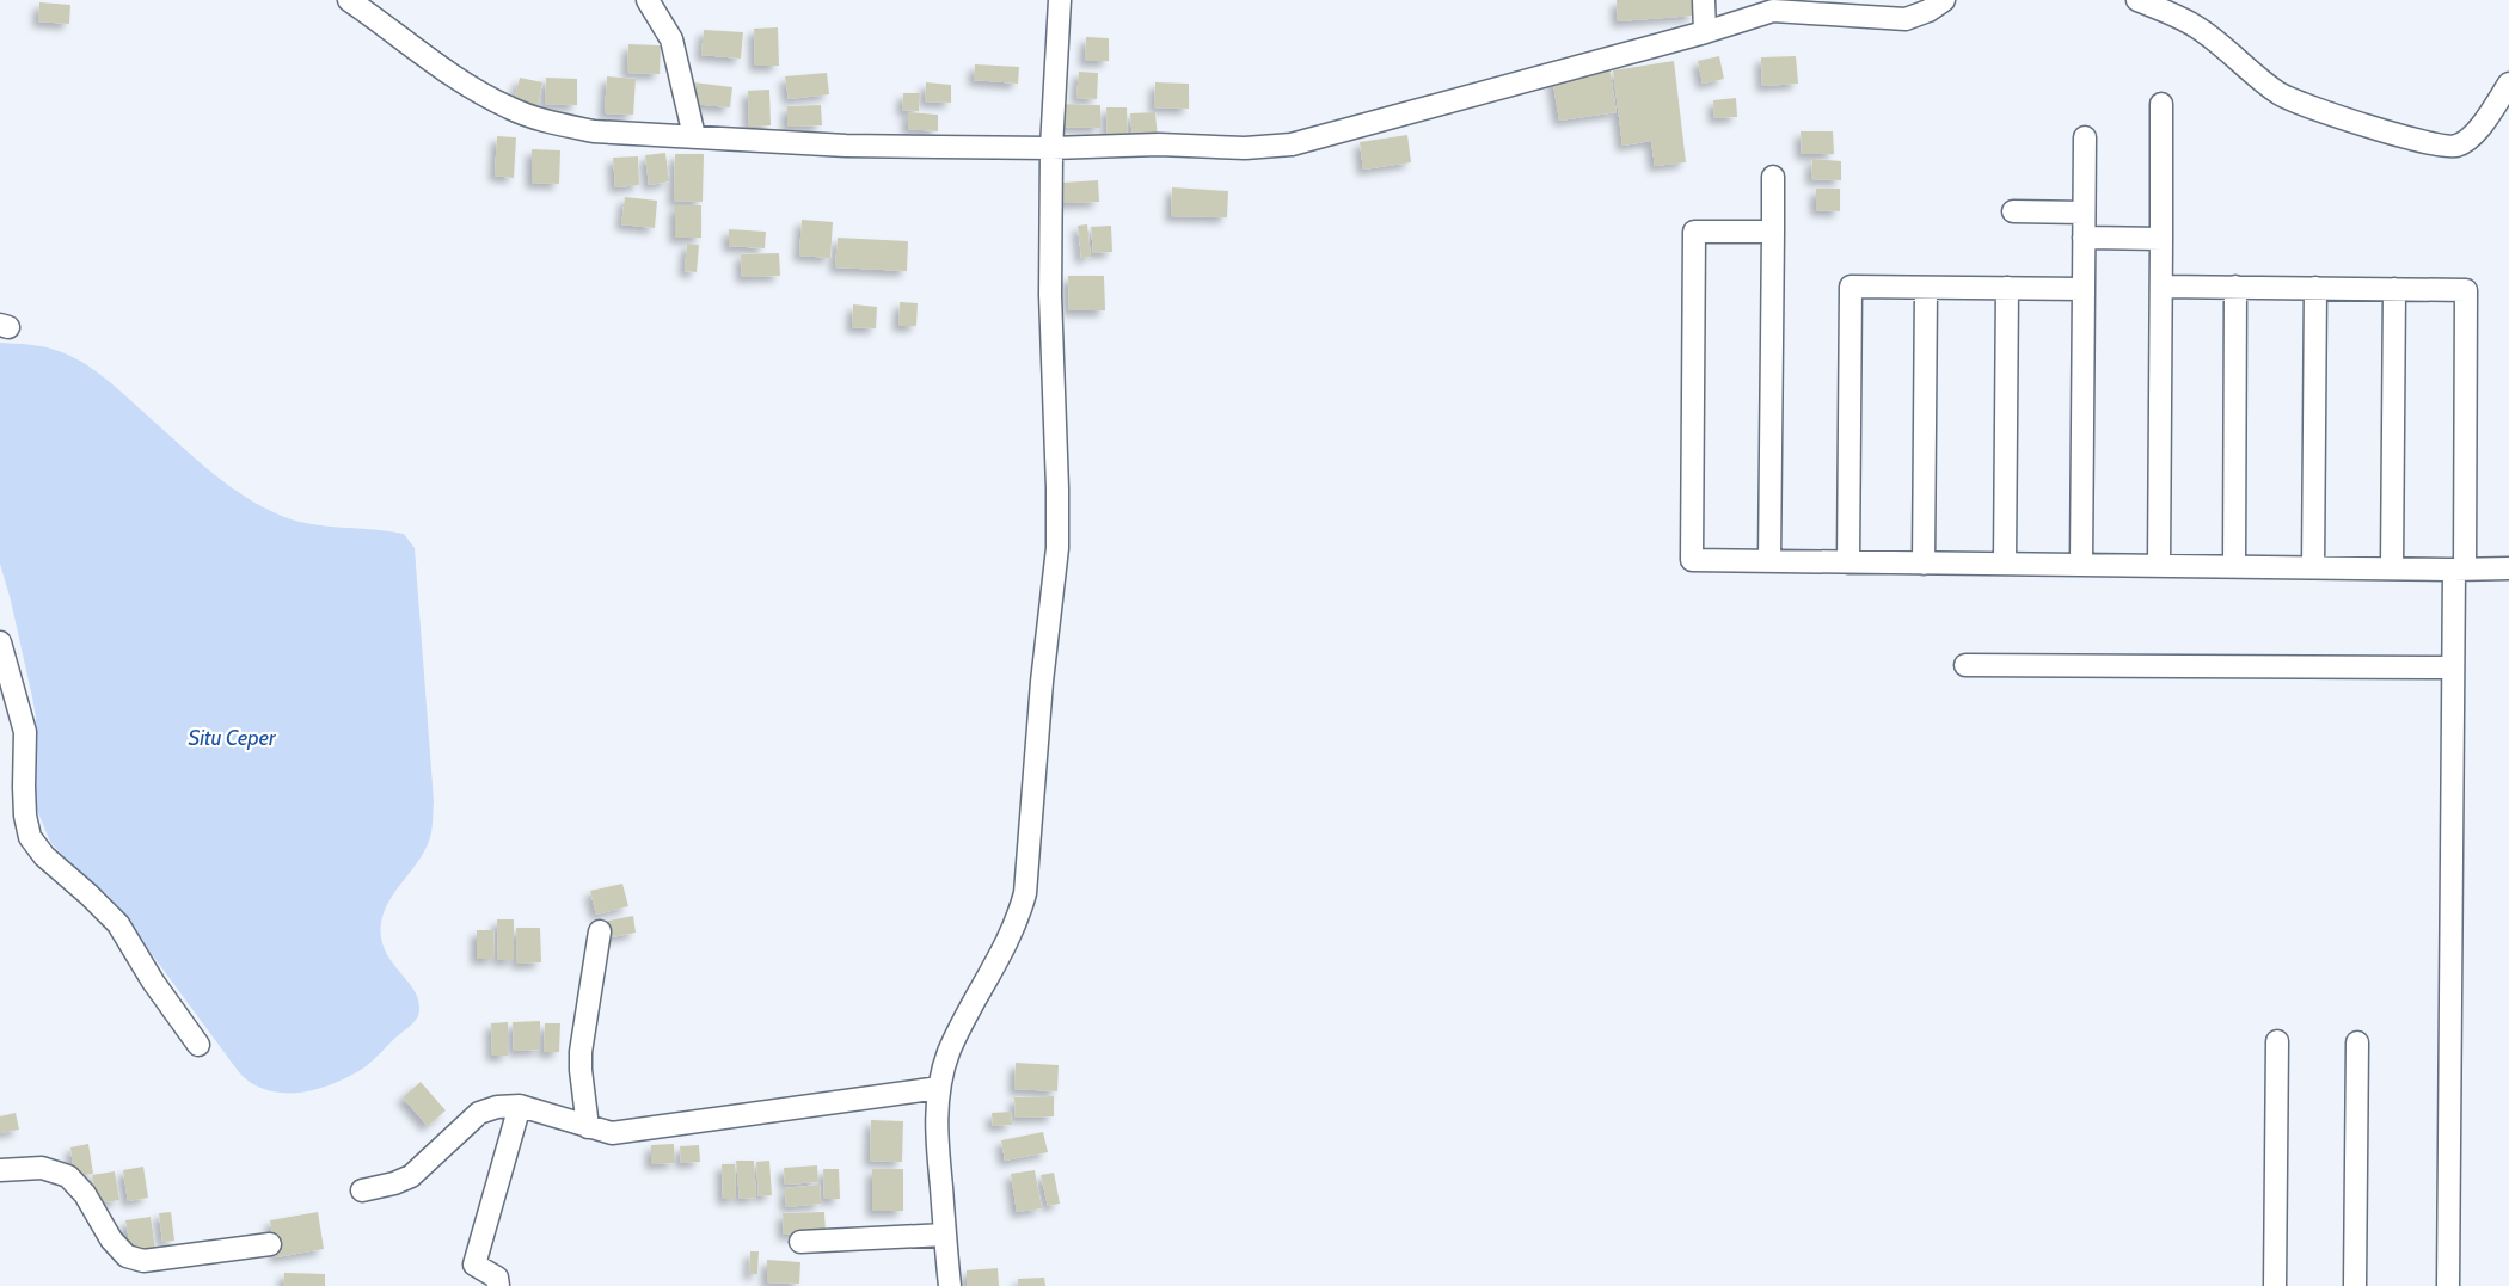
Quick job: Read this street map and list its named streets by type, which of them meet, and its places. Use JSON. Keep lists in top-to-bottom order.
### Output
{
  "water": ["Situ Ceper"]
}
